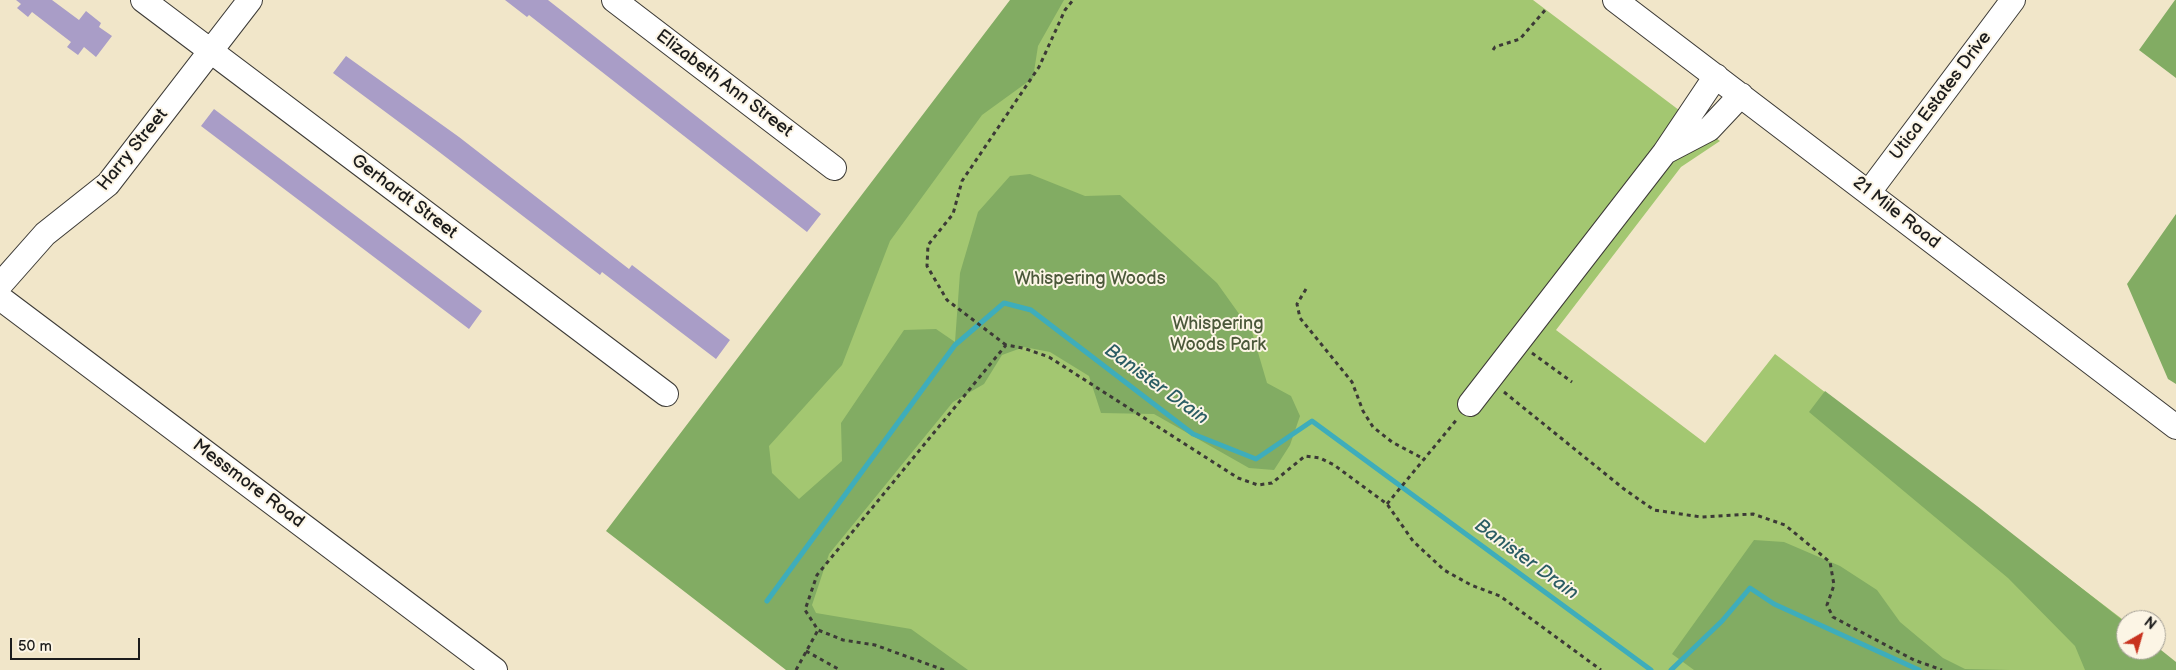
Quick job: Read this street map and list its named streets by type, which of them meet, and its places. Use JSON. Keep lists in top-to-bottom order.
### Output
{
  "streets": {
    "street": [
      "Elizabeth Ann Street",
      "Utica Estates Drive",
      "Harry Street",
      "Gerhardt Street",
      "21 Mile Road",
      "Messmore Road"
    ]
  },
  "crossings": [
    ["Utica Estates Drive", "21 Mile Road"],
    ["Harry Street", "Gerhardt Street"]
  ],
  "water": ["Banister Drain"],
  "parks": ["Whispering Woods", "Whispering Woods Park"],
  "scale_bar": "50 m",
  "north": "top right"
}
